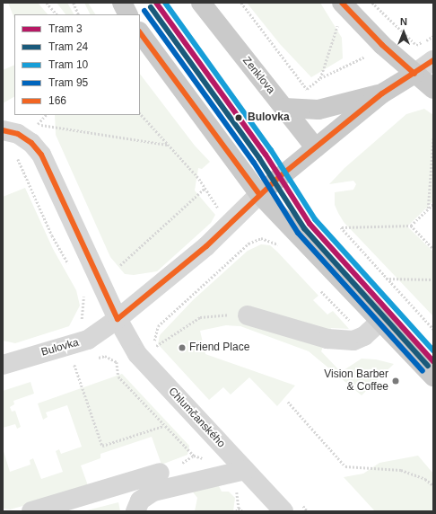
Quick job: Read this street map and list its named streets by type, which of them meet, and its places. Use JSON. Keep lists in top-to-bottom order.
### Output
{
  "streets": {
    "main road": ["Zenklova"],
    "street": ["Bulovka", "Chlumčanského"]
  },
  "crossings": [
    ["Bulovka", "Chlumčanského"]
  ],
  "places": ["Bulovka", "Friend Place", "Vision Barber & Coffee"],
  "lines": [
    "tram line 3",
    "tram line 10",
    "transit line 166",
    "tram line 24",
    "tram line 95"
  ],
  "legend": [
    "Tram 3",
    "Tram 24",
    "Tram 10",
    "Tram 95",
    "166"
  ],
  "north": "top"
}
